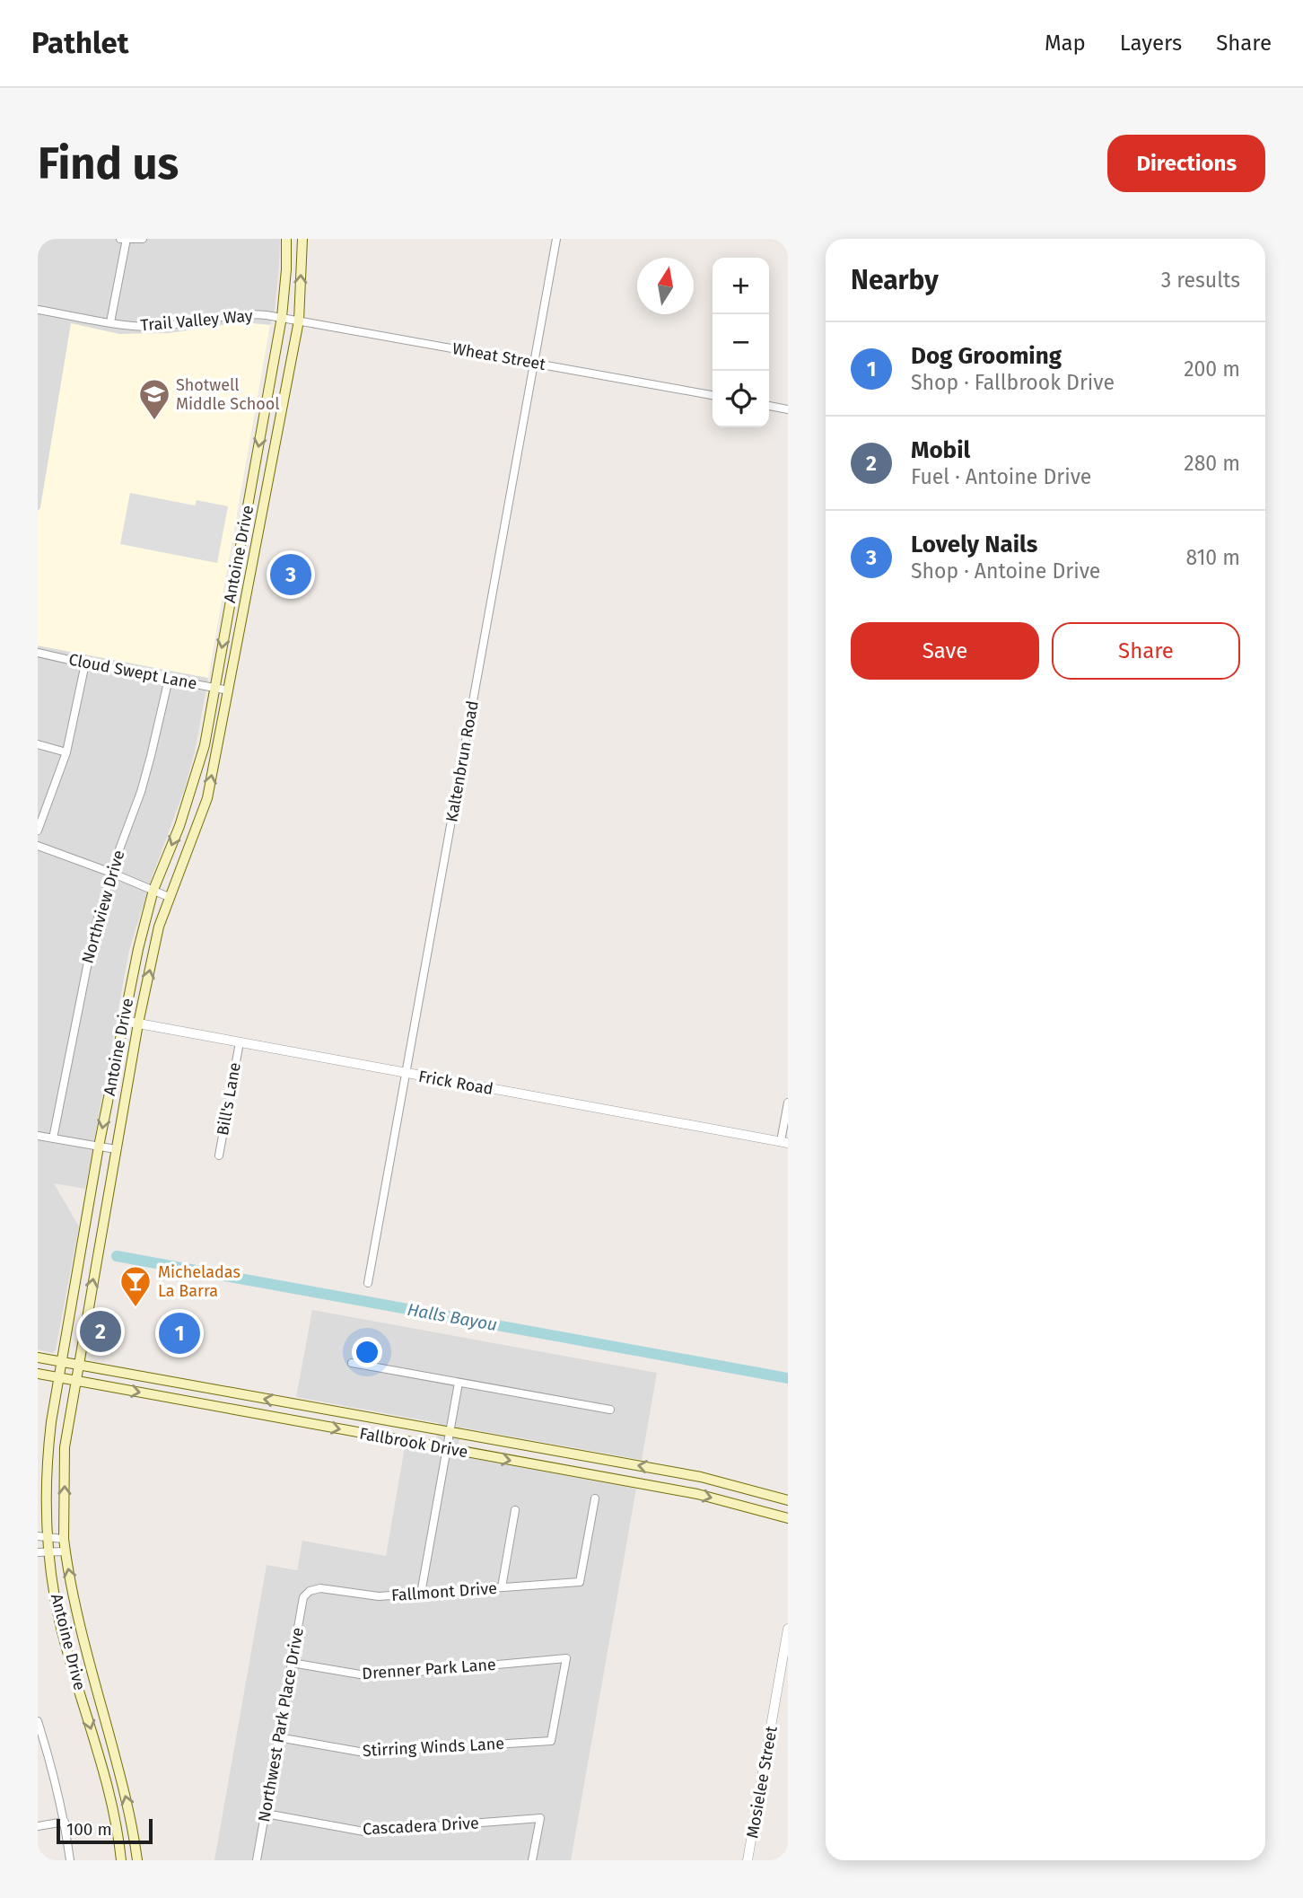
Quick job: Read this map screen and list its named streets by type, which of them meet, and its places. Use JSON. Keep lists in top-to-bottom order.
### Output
{
  "streets": {
    "main road": ["Antoine Drive", "Fallbrook Drive"],
    "street": [
      "Trail Valley Way",
      "Wheat Street",
      "Cloud Swept Lane",
      "Kaltenbrun Road",
      "Northview Drive",
      "Frick Road",
      "Bill's Lane",
      "Fallmont Drive",
      "Drenner Park Lane",
      "Northwest Park Place Drive",
      "Stirring Winds Lane",
      "Mosielee Street",
      "Cascadera Drive"
    ]
  },
  "crossings": [
    ["Trail Valley Way", "Wheat Street"],
    ["Trail Valley Way", "Antoine Drive"],
    ["Wheat Street", "Antoine Drive"],
    ["Wheat Street", "Kaltenbrun Road"],
    ["Antoine Drive", "Cloud Swept Lane"],
    ["Antoine Drive", "Frick Road"],
    ["Antoine Drive", "Fallbrook Drive"],
    ["Cloud Swept Lane", "Northview Drive"],
    ["Kaltenbrun Road", "Frick Road"],
    ["Frick Road", "Bill's Lane"],
    ["Fallmont Drive", "Northwest Park Place Drive"],
    ["Drenner Park Lane", "Northwest Park Place Drive"],
    ["Drenner Park Lane", "Stirring Winds Lane"],
    ["Northwest Park Place Drive", "Stirring Winds Lane"],
    ["Northwest Park Place Drive", "Cascadera Drive"]
  ],
  "water": ["Halls Bayou"],
  "places": {
    "school or university": ["Shotwell Middle School"],
    "bar": ["Micheladas La Barra"]
  },
  "scale_bar": "100 m",
  "north": "top",
  "page": {
    "header": "Pathlet",
    "nav": ["Map", "Layers", "Share"],
    "buttons": [
      "Directions",
      ["Save", "Share"]
    ],
    "title": "Find us",
    "heading": ["Nearby", "3 results"],
    "map_buttons": ["+", "−"],
    "list": [
      {
        "mark": "1",
        "name": "Dog Grooming",
        "note": "Shop · Fallbrook Drive",
        "value": "200 m"
      },
      {
        "mark": "2",
        "name": "Mobil",
        "note": "Fuel · Antoine Drive",
        "value": "280 m"
      },
      {
        "mark": "3",
        "name": "Lovely Nails",
        "note": "Shop · Antoine Drive",
        "value": "810 m"
      }
    ],
    "pins": ["3", "2", "1"],
    "scale": "100 m"
  }
}
